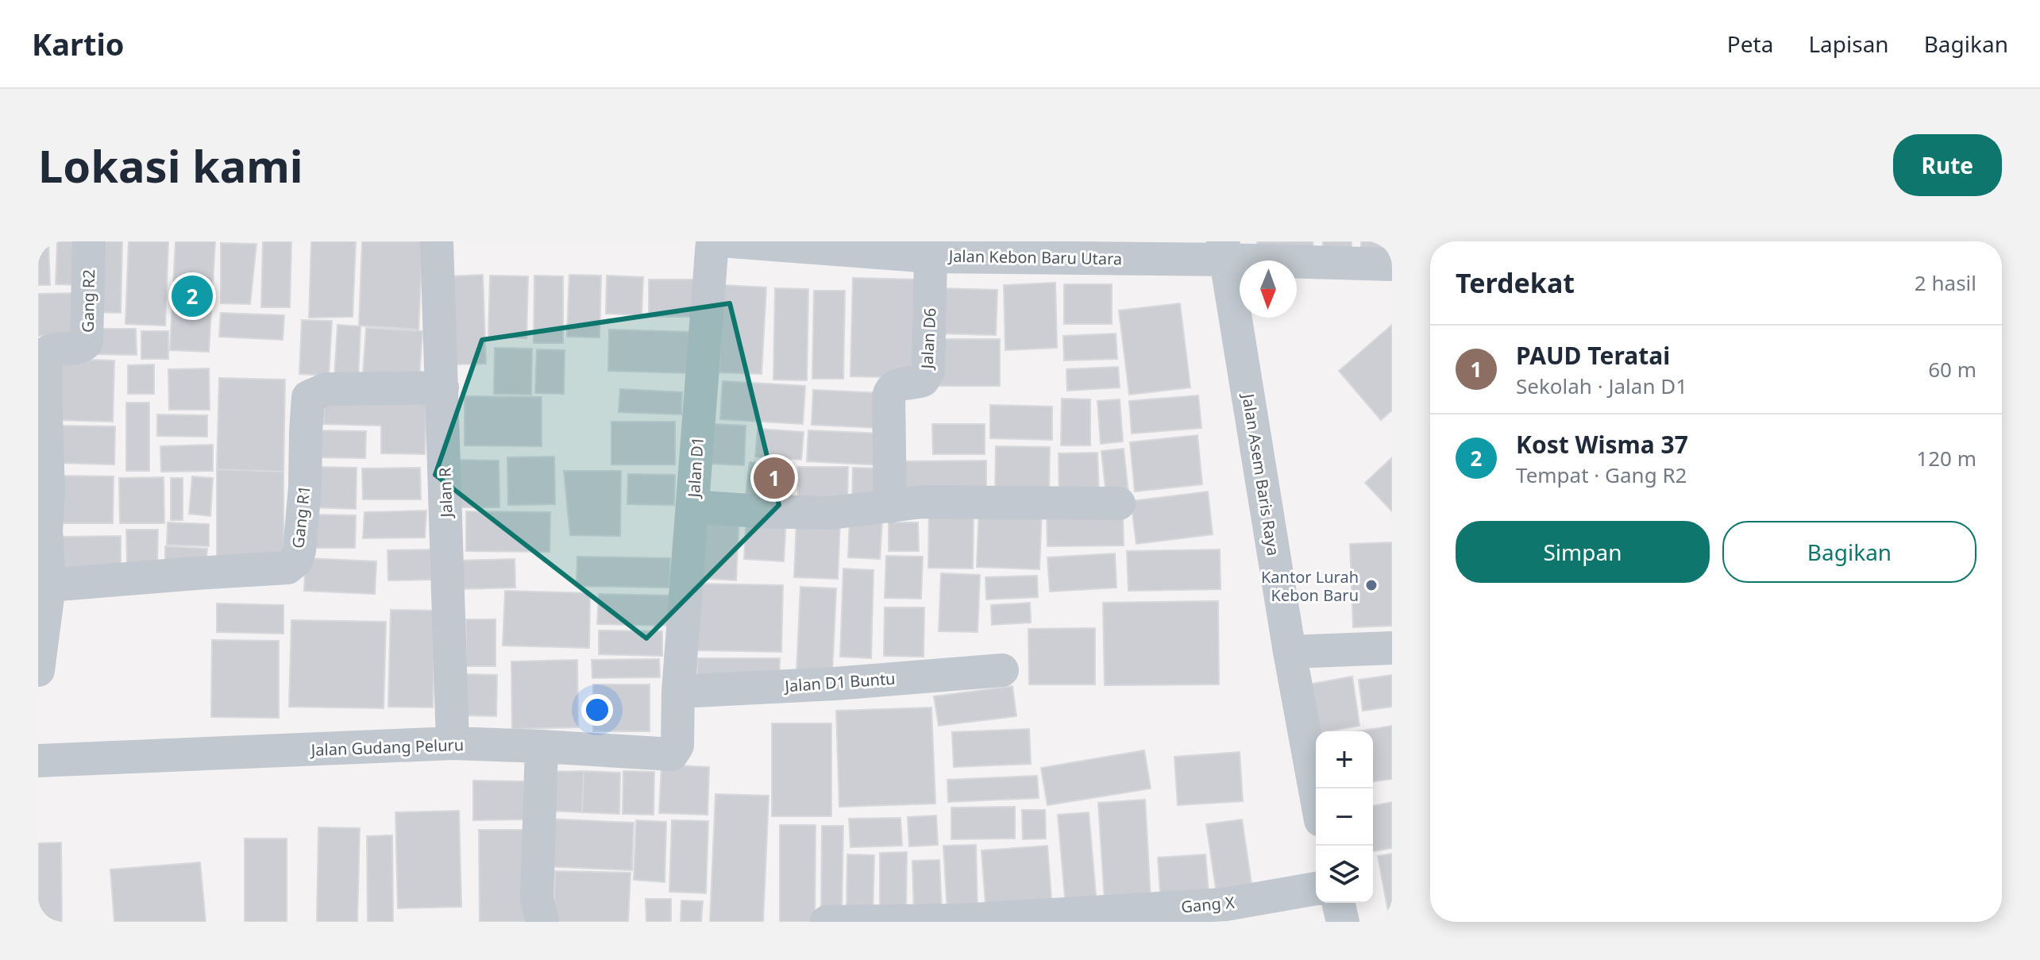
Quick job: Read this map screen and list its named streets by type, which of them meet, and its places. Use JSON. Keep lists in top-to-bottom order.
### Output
{
  "streets": {
    "street": [
      "Jalan Kebon Baru Utara",
      "Gang R2",
      "Jalan D6",
      "Jalan D1",
      "Jalan Asem Baris Raya",
      "Jalan R",
      "Gang R1",
      "Jalan D1 Buntu",
      "Jalan Gudang Peluru",
      "Gang X"
    ]
  },
  "crossings": [
    ["Jalan Kebon Baru Utara", "Jalan D6"],
    ["Jalan Kebon Baru Utara", "Jalan Asem Baris Raya"],
    ["Gang R2", "Gang R1"],
    ["Jalan D1", "Jalan D1 Buntu"],
    ["Jalan D1", "Jalan Gudang Peluru"],
    ["Jalan R", "Gang R1"],
    ["Jalan R", "Jalan Gudang Peluru"],
    ["Jalan D1 Buntu", "Jalan Gudang Peluru"]
  ],
  "places": ["Kantor Lurah Kebon Baru"],
  "north": "bottom",
  "page": {
    "header": "Kartio",
    "nav": ["Peta", "Lapisan", "Bagikan"],
    "buttons": [
      "Rute",
      ["Simpan", "Bagikan"]
    ],
    "title": "Lokasi kami",
    "heading": ["Terdekat", "2 hasil"],
    "pins": ["2", "1"],
    "list": [
      {
        "mark": "1",
        "name": "PAUD Teratai",
        "note": "Sekolah · Jalan D1",
        "value": "60 m"
      },
      {
        "mark": "2",
        "name": "Kost Wisma 37",
        "note": "Tempat · Gang R2",
        "value": "120 m"
      }
    ],
    "map_buttons": ["+", "−"]
  }
}
